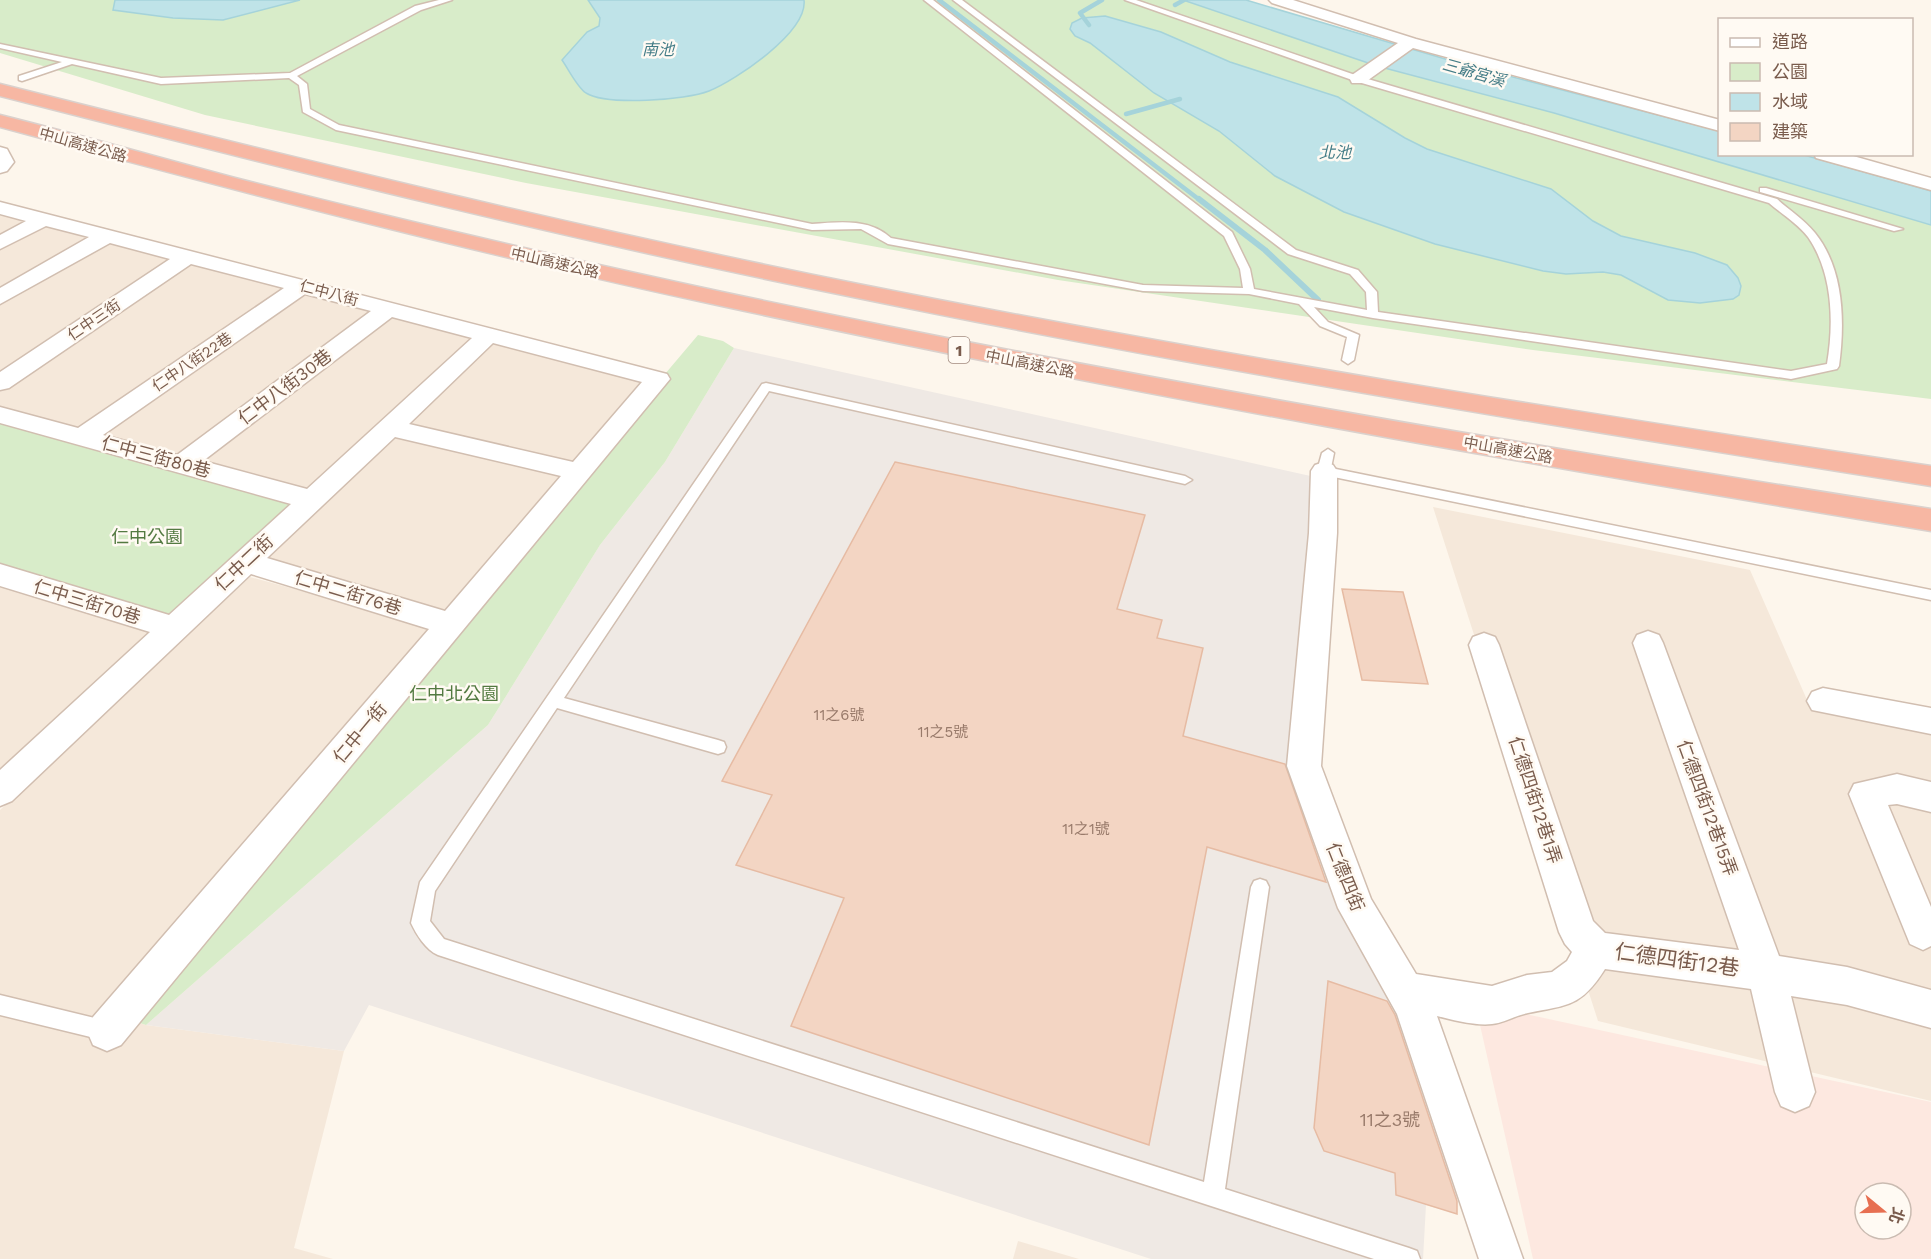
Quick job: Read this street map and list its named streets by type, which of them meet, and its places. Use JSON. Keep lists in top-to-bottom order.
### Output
{
  "streets": {
    "highway": ["中山高速公路", "1"],
    "street": [
      "仁中八街",
      "仁中三街",
      "仁中八街22巷",
      "仁中八街30巷",
      "仁中三街80巷",
      "仁中二街",
      "仁中二街76巷",
      "仁中三街70巷",
      "仁中一街",
      "仁德四街12巷1弄",
      "仁德四街12巷15弄",
      "仁德四街",
      "仁德四街12巷"
    ]
  },
  "crossings": [
    ["仁中八街", "仁中三街"],
    ["仁中八街", "仁中八街22巷"],
    ["仁中八街", "仁中八街30巷"],
    ["仁中八街", "仁中二街"],
    ["仁中八街", "仁中一街"],
    ["仁中八街22巷", "仁中三街80巷"],
    ["仁中八街30巷", "仁中三街80巷"],
    ["仁中三街80巷", "仁中二街"],
    ["仁中二街", "仁中二街76巷"],
    ["仁中二街", "仁中三街70巷"],
    ["仁中二街76巷", "仁中一街"],
    ["仁德四街12巷1弄", "仁德四街12巷"],
    ["仁德四街12巷15弄", "仁德四街12巷"],
    ["仁德四街", "仁德四街12巷"]
  ],
  "water": ["南池", "三爺宮溪", "北池"],
  "parks": ["仁中公園", "仁中北公園"],
  "house_numbers": [
    "11之6號",
    "11之5號",
    "11之1號",
    "11之3號"
  ],
  "legend": [
    "道路",
    "公園",
    "水域",
    "建築"
  ],
  "north": "right"
}
